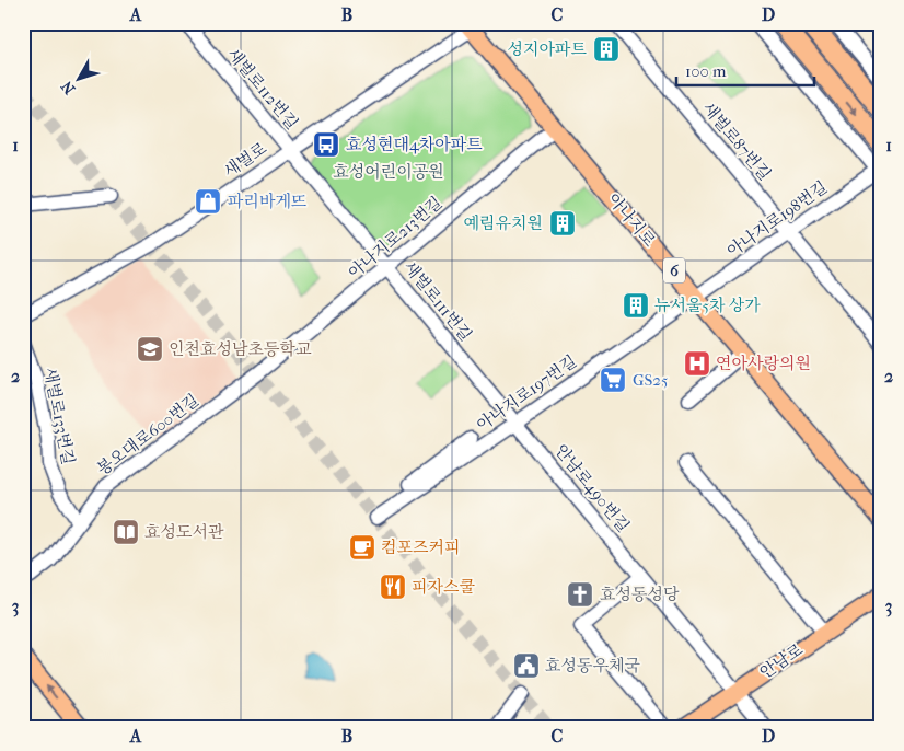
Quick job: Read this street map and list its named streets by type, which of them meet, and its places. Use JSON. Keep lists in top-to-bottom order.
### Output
{
  "streets": {
    "main road": ["아나지로", "6", "안남로"],
    "street": [
      "새벌로112번길",
      "새벌로87번길",
      "새벌로",
      "아나지로198번길",
      "아나지로213번길",
      "새벌로111번길",
      "아나지로197번길",
      "새벌로133번길",
      "봉오대로600번길",
      "안남로490번길"
    ]
  },
  "crossings": [
    ["새벌로112번길", "새벌로"],
    ["새벌로112번길", "새벌로111번길"],
    ["새벌로87번길", "아나지로198번길"],
    ["새벌로", "아나지로"],
    ["새벌로", "새벌로111번길"],
    ["아나지로198번길", "아나지로"],
    ["아나지로198번길", "아나지로197번길"],
    ["아나지로", "아나지로213번길"],
    ["아나지로", "아나지로197번길"],
    ["아나지로213번길", "새벌로111번길"],
    ["아나지로213번길", "봉오대로600번길"],
    ["새벌로111번길", "아나지로197번길"],
    ["새벌로111번길", "안남로490번길"],
    ["아나지로197번길", "안남로490번길"],
    ["새벌로133번길", "봉오대로600번길"],
    ["안남로490번길", "안남로"]
  ],
  "parks": ["효성어린이공원"],
  "places": {
    "building": ["성지아파트", "예림유치원", "뉴서울5차 상가"],
    "bus stop": ["효성현대4차아파트"],
    "shop": ["파리바게뜨"],
    "school or university": ["인천효성남초등학교"],
    "hospital": ["연아사랑의원"],
    "supermarket": ["GS25"],
    "library": ["효성도서관"],
    "cafe": ["컴포즈커피"],
    "restaurant": ["피자스쿨"],
    "church": ["효성동성당"],
    "public building": ["효성동우체국"]
  },
  "scale_bar": "100 m",
  "north": "bottom left",
  "grid": {
    "columns": [
      "A",
      "B",
      "C",
      "D"
    ],
    "rows": ["1", "2", "3"]
  }
}
